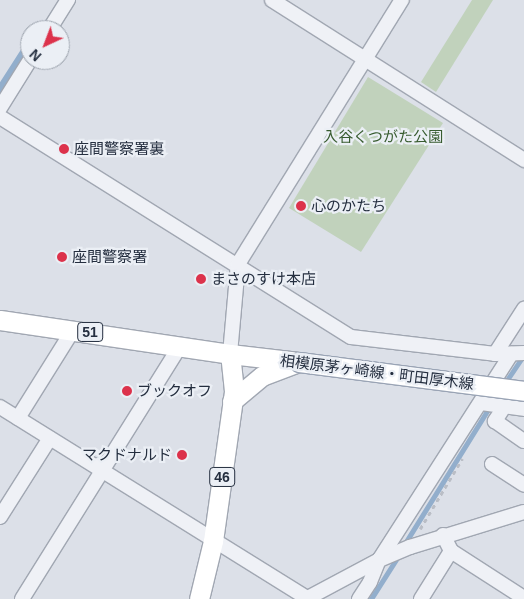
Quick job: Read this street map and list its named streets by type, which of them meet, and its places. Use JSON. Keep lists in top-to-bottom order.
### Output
{
  "streets": {
    "main road": ["51", "相模原茅ヶ崎線・町田厚木線", "46"]
  },
  "crossings": [
    ["51", "相模原茅ヶ崎線・町田厚木線"],
    ["51", "46"],
    ["相模原茅ヶ崎線・町田厚木線", "46"]
  ],
  "parks": ["入谷くつがた公園"],
  "places": [
    "座間警察署裏",
    "心のかたち",
    "座間警察署",
    "まさのすけ本店",
    "ブックオフ",
    "マクドナルド"
  ],
  "north": "bottom left"
}
